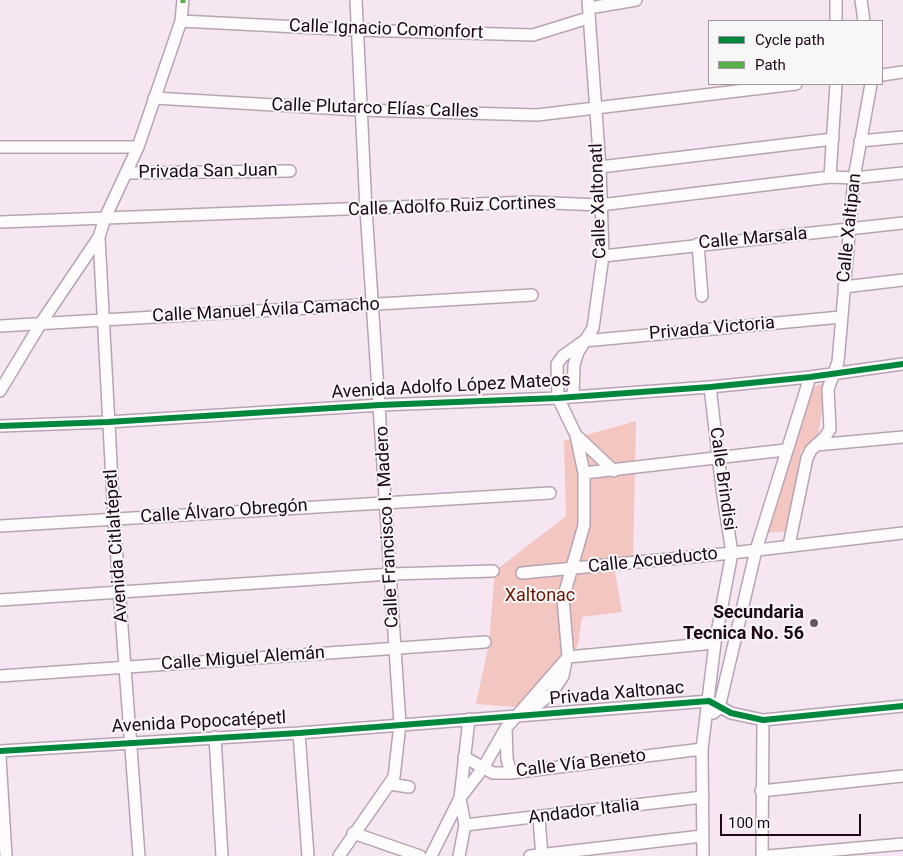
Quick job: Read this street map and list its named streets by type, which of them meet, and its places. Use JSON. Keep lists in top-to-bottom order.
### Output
{
  "streets": {
    "street": [
      "Calle Ignacio Comonfort",
      "Calle Plutarco Elías Calles",
      "Privada San Juan",
      "Calle Xaltonatl",
      "Calle Adolfo Ruiz Cortines",
      "Calle Xaltipan",
      "Calle Marsala",
      "Calle Manuel Ávila Camacho",
      "Privada Victoria",
      "Avenida Adolfo López Mateos",
      "Calle Brindisi",
      "Calle Álvaro Obregón",
      "Calle Francisco I. Madero",
      "Avenida Citlaltépetl",
      "Calle Acueducto",
      "Calle Miguel Alemán",
      "Privada Xaltonac",
      "Avenida Popocatépetl",
      "Calle Vía Beneto",
      "Andador Italia"
    ]
  },
  "crossings": [
    ["Calle Ignacio Comonfort", "Calle Xaltonatl"],
    ["Calle Ignacio Comonfort", "Calle Francisco I. Madero"],
    ["Calle Plutarco Elías Calles", "Calle Xaltonatl"],
    ["Calle Plutarco Elías Calles", "Calle Francisco I. Madero"],
    ["Calle Xaltonatl", "Calle Adolfo Ruiz Cortines"],
    ["Calle Xaltonatl", "Calle Marsala"],
    ["Calle Xaltonatl", "Privada Victoria"],
    ["Calle Xaltonatl", "Avenida Adolfo López Mateos"],
    ["Calle Adolfo Ruiz Cortines", "Calle Xaltipan"],
    ["Calle Adolfo Ruiz Cortines", "Calle Francisco I. Madero"],
    ["Calle Xaltipan", "Calle Marsala"],
    ["Calle Xaltipan", "Privada Victoria"],
    ["Calle Xaltipan", "Avenida Adolfo López Mateos"],
    ["Calle Xaltipan", "Calle Acueducto"],
    ["Calle Manuel Ávila Camacho", "Calle Francisco I. Madero"],
    ["Calle Manuel Ávila Camacho", "Avenida Citlaltépetl"],
    ["Avenida Adolfo López Mateos", "Calle Brindisi"],
    ["Avenida Adolfo López Mateos", "Calle Francisco I. Madero"],
    ["Avenida Adolfo López Mateos", "Avenida Citlaltépetl"],
    ["Calle Brindisi", "Calle Acueducto"],
    ["Calle Brindisi", "Privada Xaltonac"],
    ["Calle Brindisi", "Calle Vía Beneto"],
    ["Calle Brindisi", "Andador Italia"],
    ["Calle Álvaro Obregón", "Calle Francisco I. Madero"],
    ["Calle Álvaro Obregón", "Avenida Citlaltépetl"],
    ["Calle Francisco I. Madero", "Calle Miguel Alemán"],
    ["Calle Francisco I. Madero", "Avenida Popocatépetl"],
    ["Avenida Citlaltépetl", "Calle Miguel Alemán"],
    ["Avenida Citlaltépetl", "Avenida Popocatépetl"],
    ["Privada Xaltonac", "Avenida Popocatépetl"]
  ],
  "parks": ["Xaltonac"],
  "places": ["Secundaria Tecnica No. 56"],
  "legend": ["Cycle path", "Path"],
  "scale_bar": "100 m"
}
